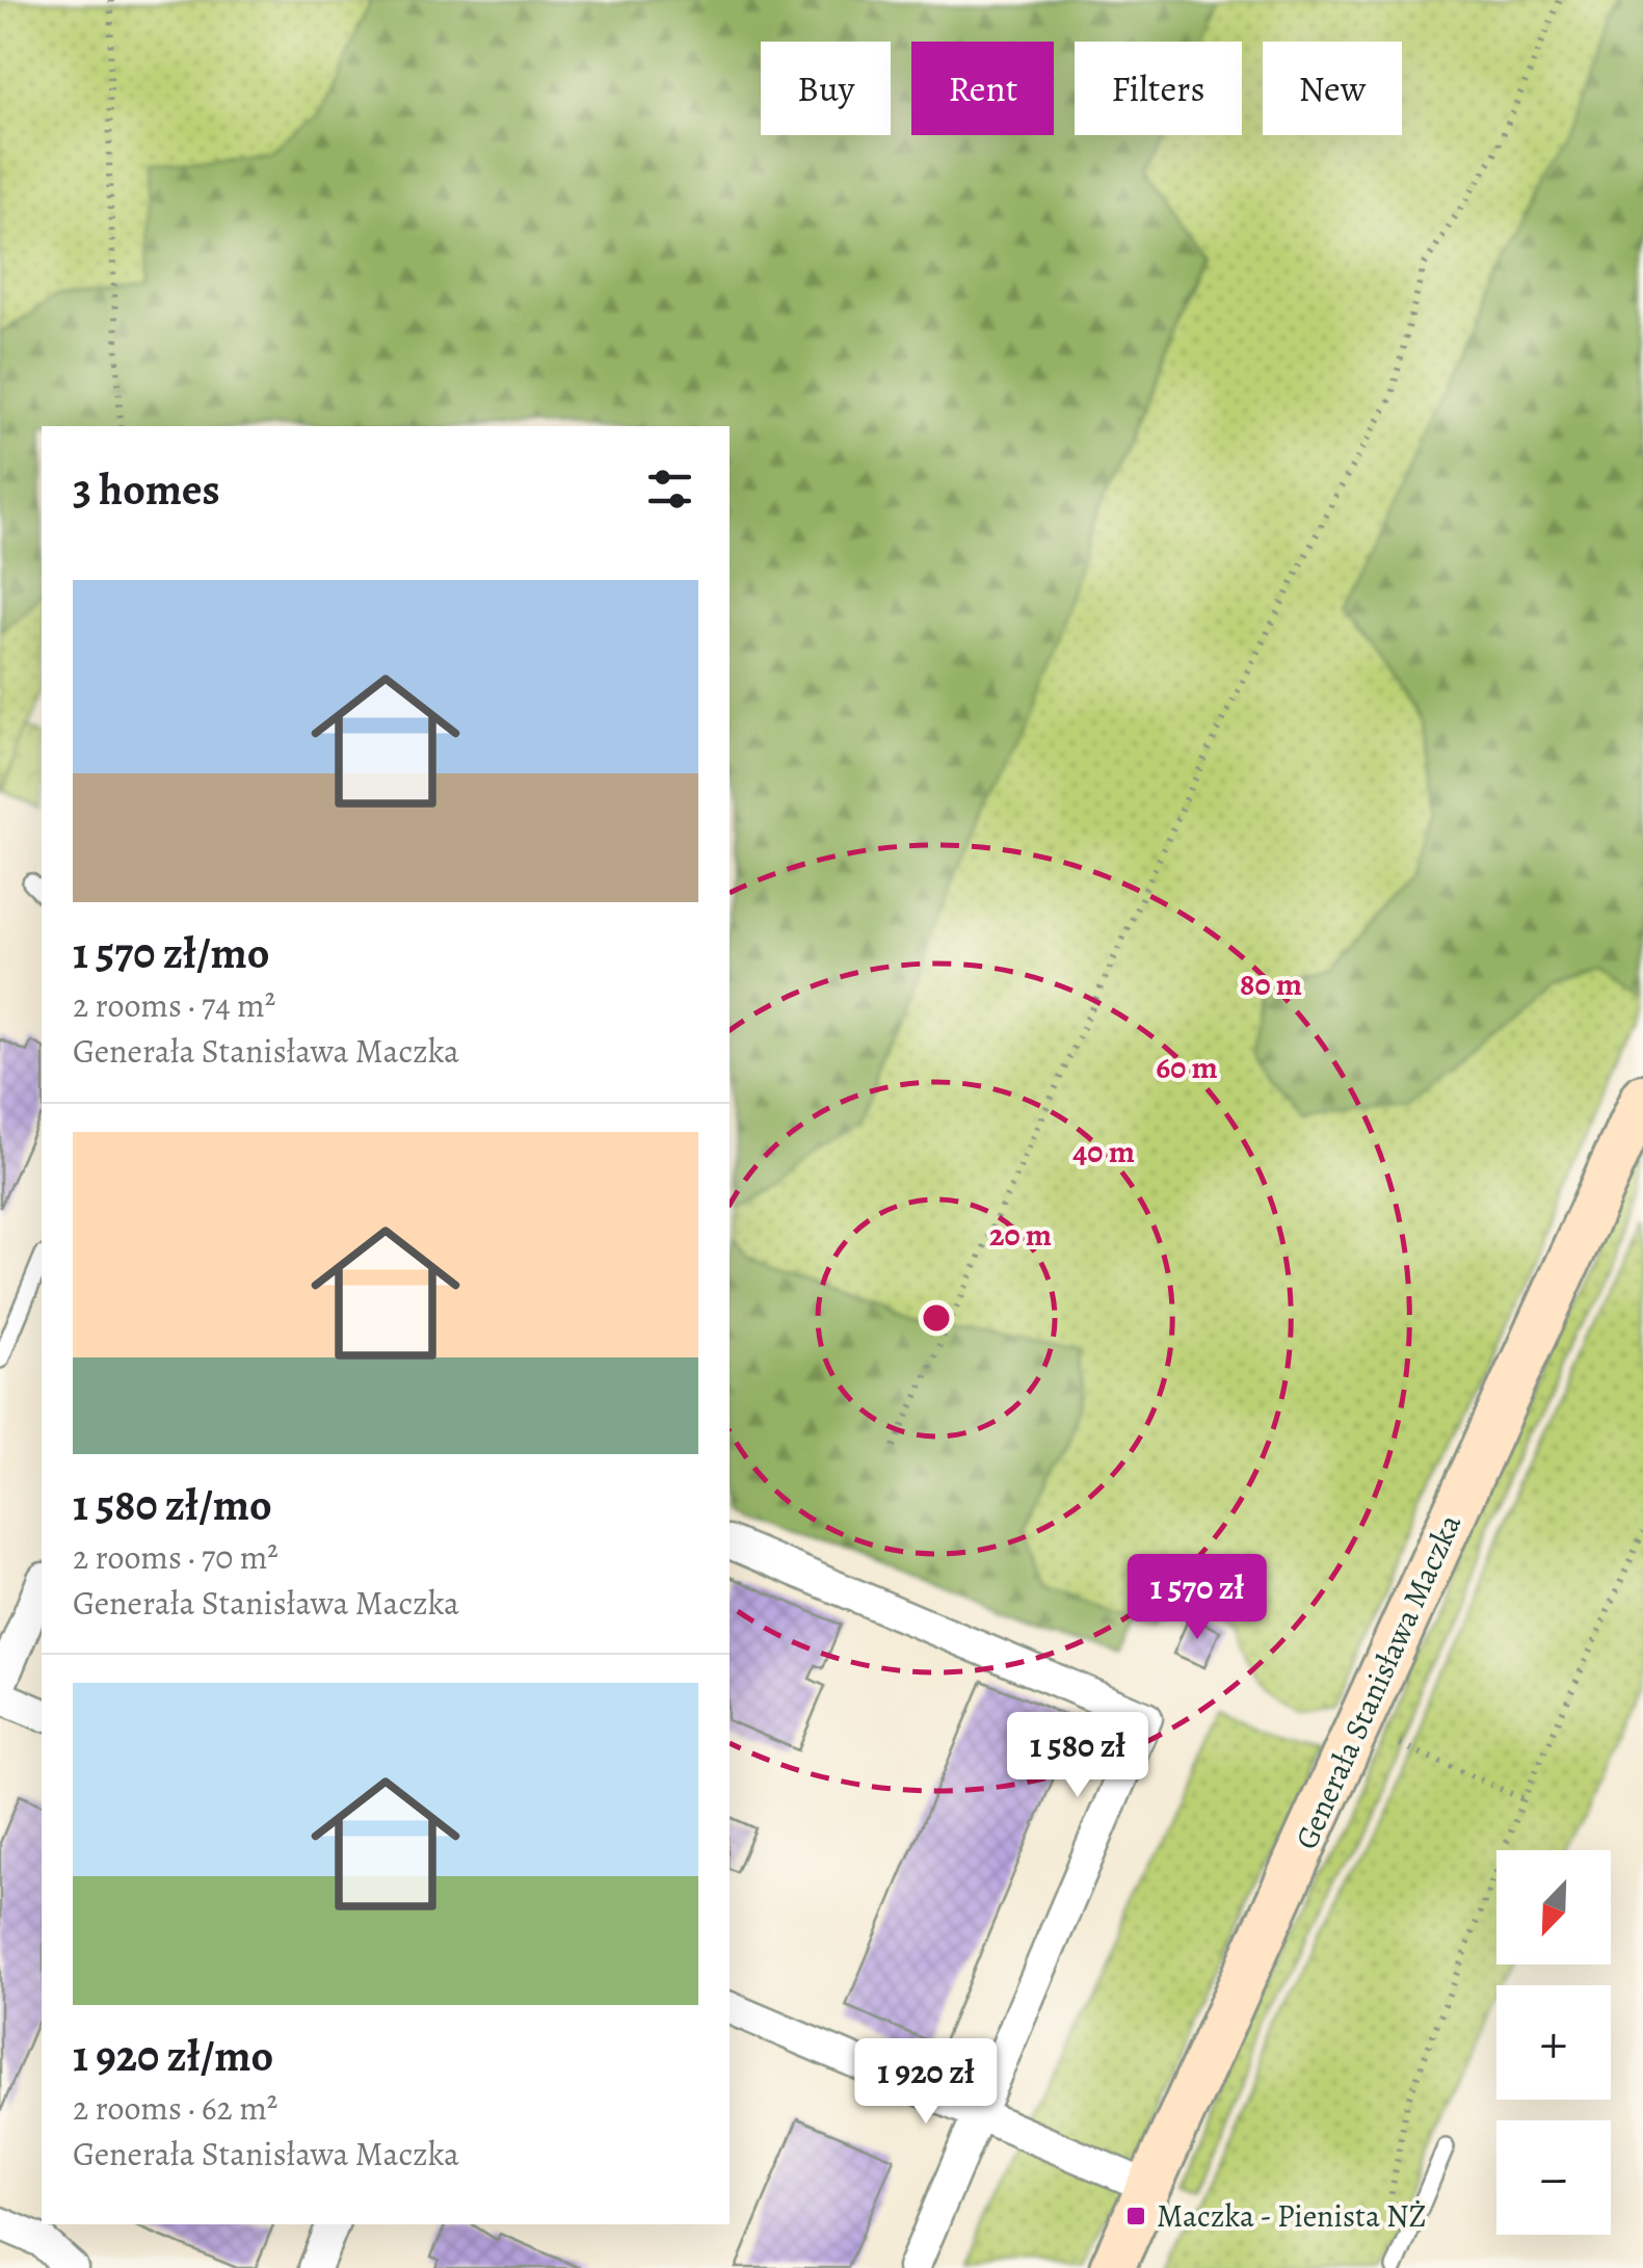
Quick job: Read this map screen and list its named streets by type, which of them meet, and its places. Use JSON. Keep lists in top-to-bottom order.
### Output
{
  "streets": {
    "street": ["Generała Stanisława Maczka"]
  },
  "places": {
    "transit": ["Maczka - Pienista NŻ"]
  },
  "north": "bottom left",
  "page": {
    "chip": [
      "Buy",
      "Rent",
      "Filters",
      "New"
    ],
    "heading": "3 homes",
    "list": [
      {
        "name": "1 570 zł/mo",
        "note": "2 rooms · 74 m² · Generała Stanisława Maczka"
      },
      {
        "name": "1 580 zł/mo",
        "note": "2 rooms · 70 m² · Generała Stanisława Maczka"
      },
      {
        "name": "1 920 zł/mo",
        "note": "2 rooms · 62 m² · Generała Stanisława Maczka"
      }
    ],
    "price": ["1 570 zł", "1 580 zł", "1 920 zł"],
    "map_buttons": ["+", "−"]
  },
  "rings": [
    "80 m",
    "60 m",
    "40 m",
    "20 m"
  ]
}
